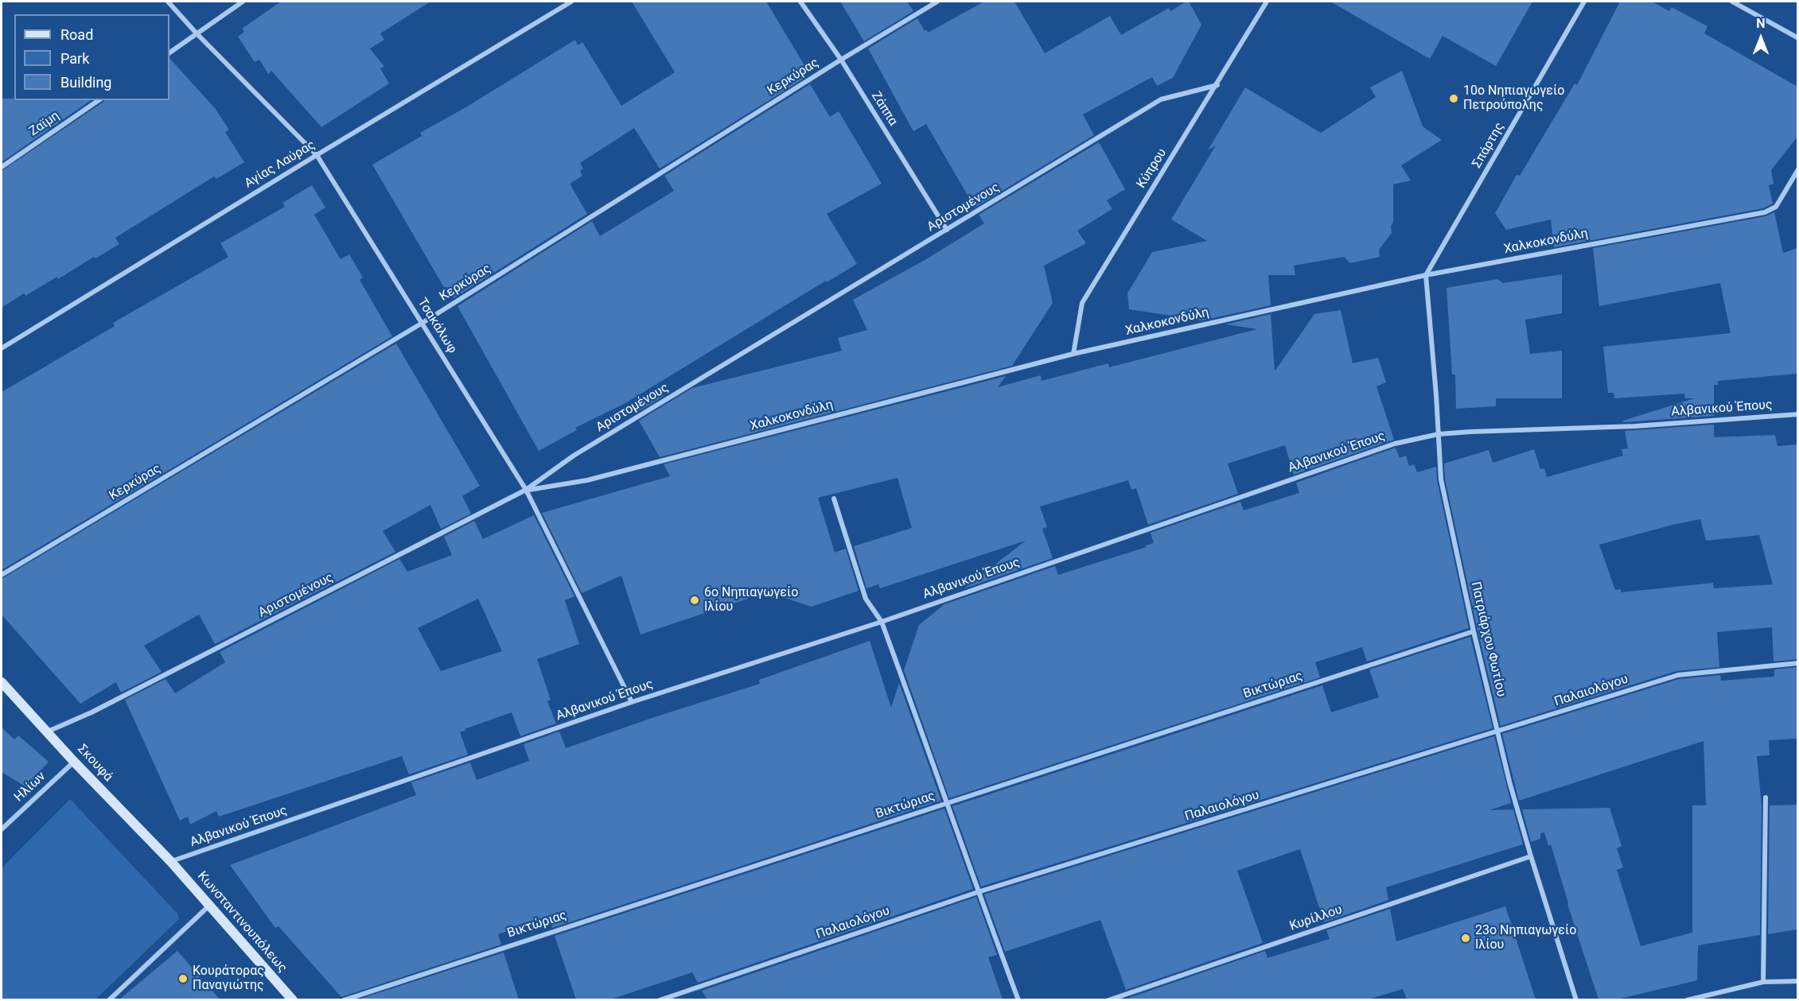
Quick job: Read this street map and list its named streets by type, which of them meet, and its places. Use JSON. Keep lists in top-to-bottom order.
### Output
{
  "streets": {
    "street": [
      "Κερκύρας",
      "Ζάππα",
      "Ζαϊμη",
      "Σπάρτης",
      "Αγίας Λαύρας",
      "Κύπρου",
      "Αριστομένους",
      "Χαλκοκονδύλη",
      "Τσακάλωφ",
      "Αλβανικού Έπους",
      "Πατριάρχου Φωτίου",
      "Βικτώριας",
      "Παλαιολόγου",
      "Σκουφά",
      "Ηλίων",
      "Κυρίλλου",
      "Κωνσταντινουπόλεως"
    ]
  },
  "crossings": [
    ["Κερκύρας", "Ζάππα"],
    ["Κερκύρας", "Τσακάλωφ"],
    ["Ζάππα", "Αριστομένους"],
    ["Σπάρτης", "Χαλκοκονδύλη"],
    ["Σπάρτης", "Πατριάρχου Φωτίου"],
    ["Αγίας Λαύρας", "Τσακάλωφ"],
    ["Κύπρου", "Αριστομένους"],
    ["Κύπρου", "Χαλκοκονδύλη"],
    ["Αριστομένους", "Χαλκοκονδύλη"],
    ["Αριστομένους", "Τσακάλωφ"],
    ["Αριστομένους", "Σκουφά"],
    ["Χαλκοκονδύλη", "Τσακάλωφ"],
    ["Χαλκοκονδύλη", "Πατριάρχου Φωτίου"],
    ["Τσακάλωφ", "Αλβανικού Έπους"],
    ["Αλβανικού Έπους", "Πατριάρχου Φωτίου"],
    ["Αλβανικού Έπους", "Σκουφά"],
    ["Αλβανικού Έπους", "Κωνσταντινουπόλεως"],
    ["Πατριάρχου Φωτίου", "Βικτώριας"],
    ["Πατριάρχου Φωτίου", "Παλαιολόγου"],
    ["Πατριάρχου Φωτίου", "Κυρίλλου"],
    ["Σκουφά", "Ηλίων"],
    ["Σκουφά", "Κωνσταντινουπόλεως"]
  ],
  "places": [
    "10ο Νηπιαγωγείο Πετρούπολης",
    "6ο Νηπιαγωγείο Ιλίου",
    "23ο Νηπιαγωγείο Ιλίου",
    "Κουράτορας Παναγιώτης"
  ],
  "legend": ["Road", "Park", "Building"],
  "north": "top"
}
